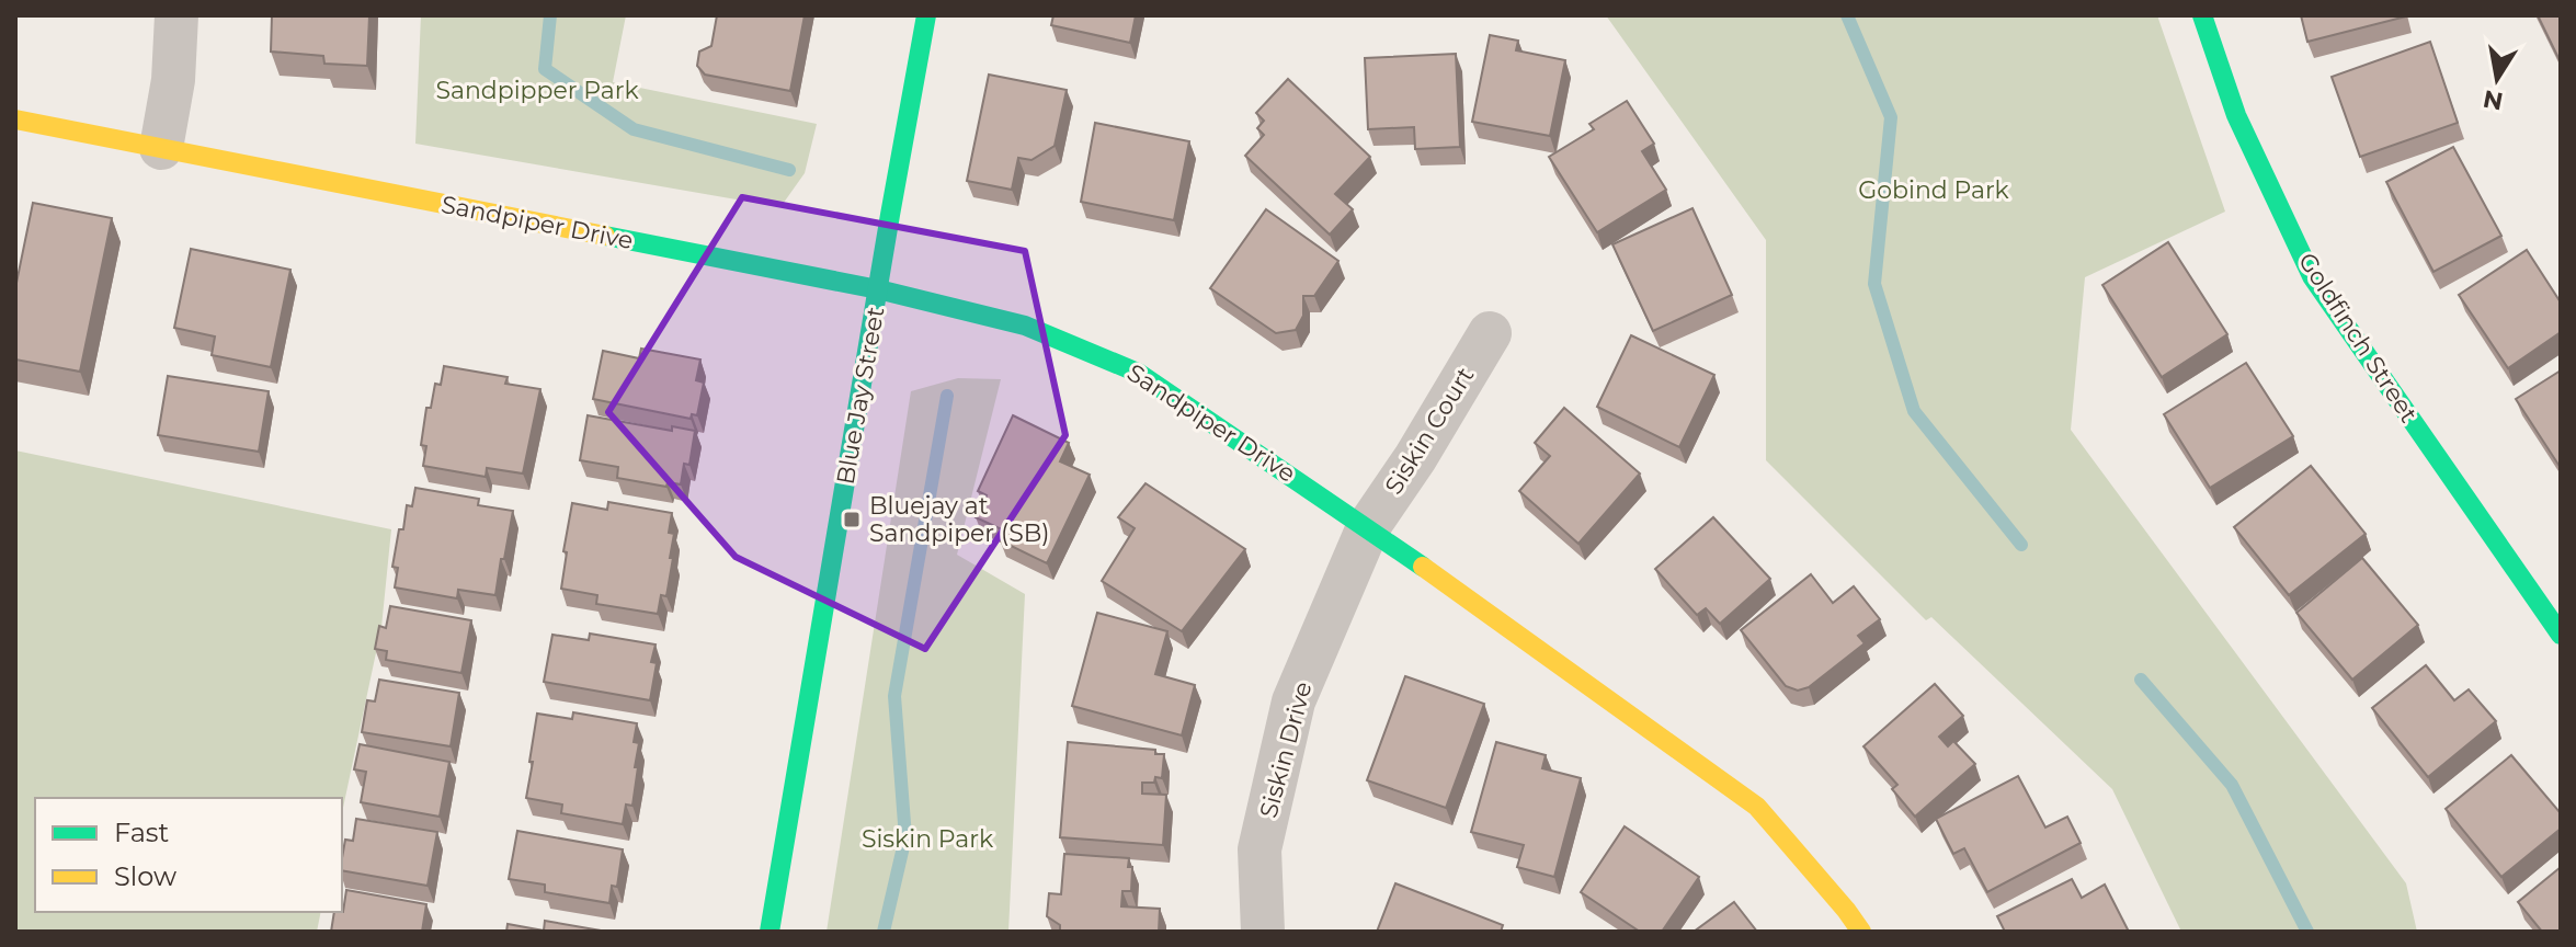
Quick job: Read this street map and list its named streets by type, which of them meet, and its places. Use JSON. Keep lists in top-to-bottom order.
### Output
{
  "streets": {
    "street": [
      "Sandpiper Drive",
      "Goldfinch Street",
      "Blue Jay Street",
      "Siskin Court",
      "Siskin Drive"
    ]
  },
  "crossings": [
    ["Sandpiper Drive", "Blue Jay Street"],
    ["Sandpiper Drive", "Siskin Court"],
    ["Sandpiper Drive", "Siskin Drive"],
    ["Siskin Court", "Siskin Drive"]
  ],
  "parks": ["Sandpipper Park", "Gobind Park", "Siskin Park"],
  "places": {
    "transit": ["Bluejay at Sandpiper (SB)"]
  },
  "legend": ["Fast", "Slow"],
  "north": "bottom"
}
